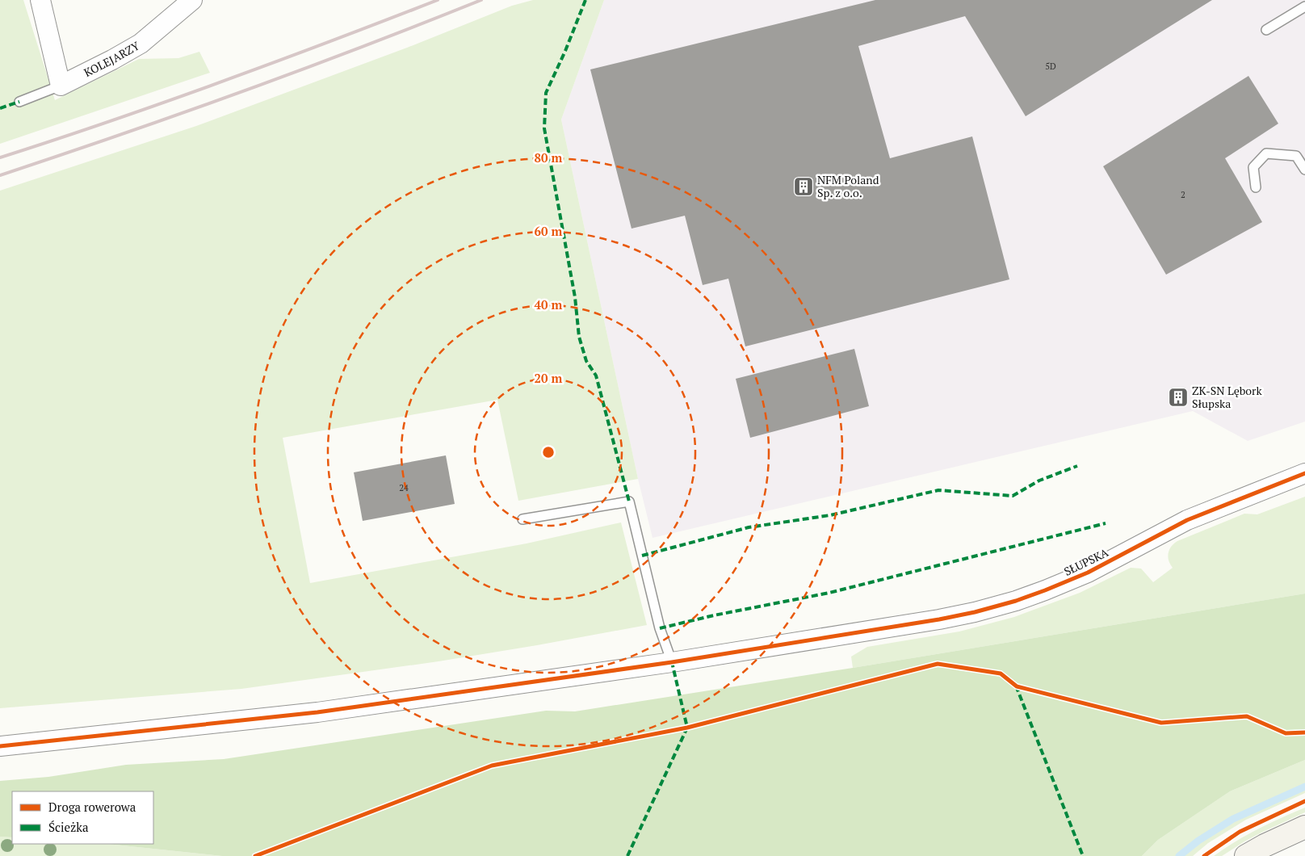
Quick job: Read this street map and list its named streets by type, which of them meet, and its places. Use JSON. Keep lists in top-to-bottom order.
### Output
{
  "streets": {
    "street": ["KOLEJARZY", "SŁUPSKA"]
  },
  "places": {
    "building": ["NFM Poland Sp. z o.o.", "ZK-SN Lębork Słupska"]
  },
  "house_numbers": ["5D", "2", "24"],
  "legend": ["Droga rowerowa", "Ścieżka"],
  "rings": [
    "80 m",
    "60 m",
    "40 m",
    "20 m"
  ]
}
